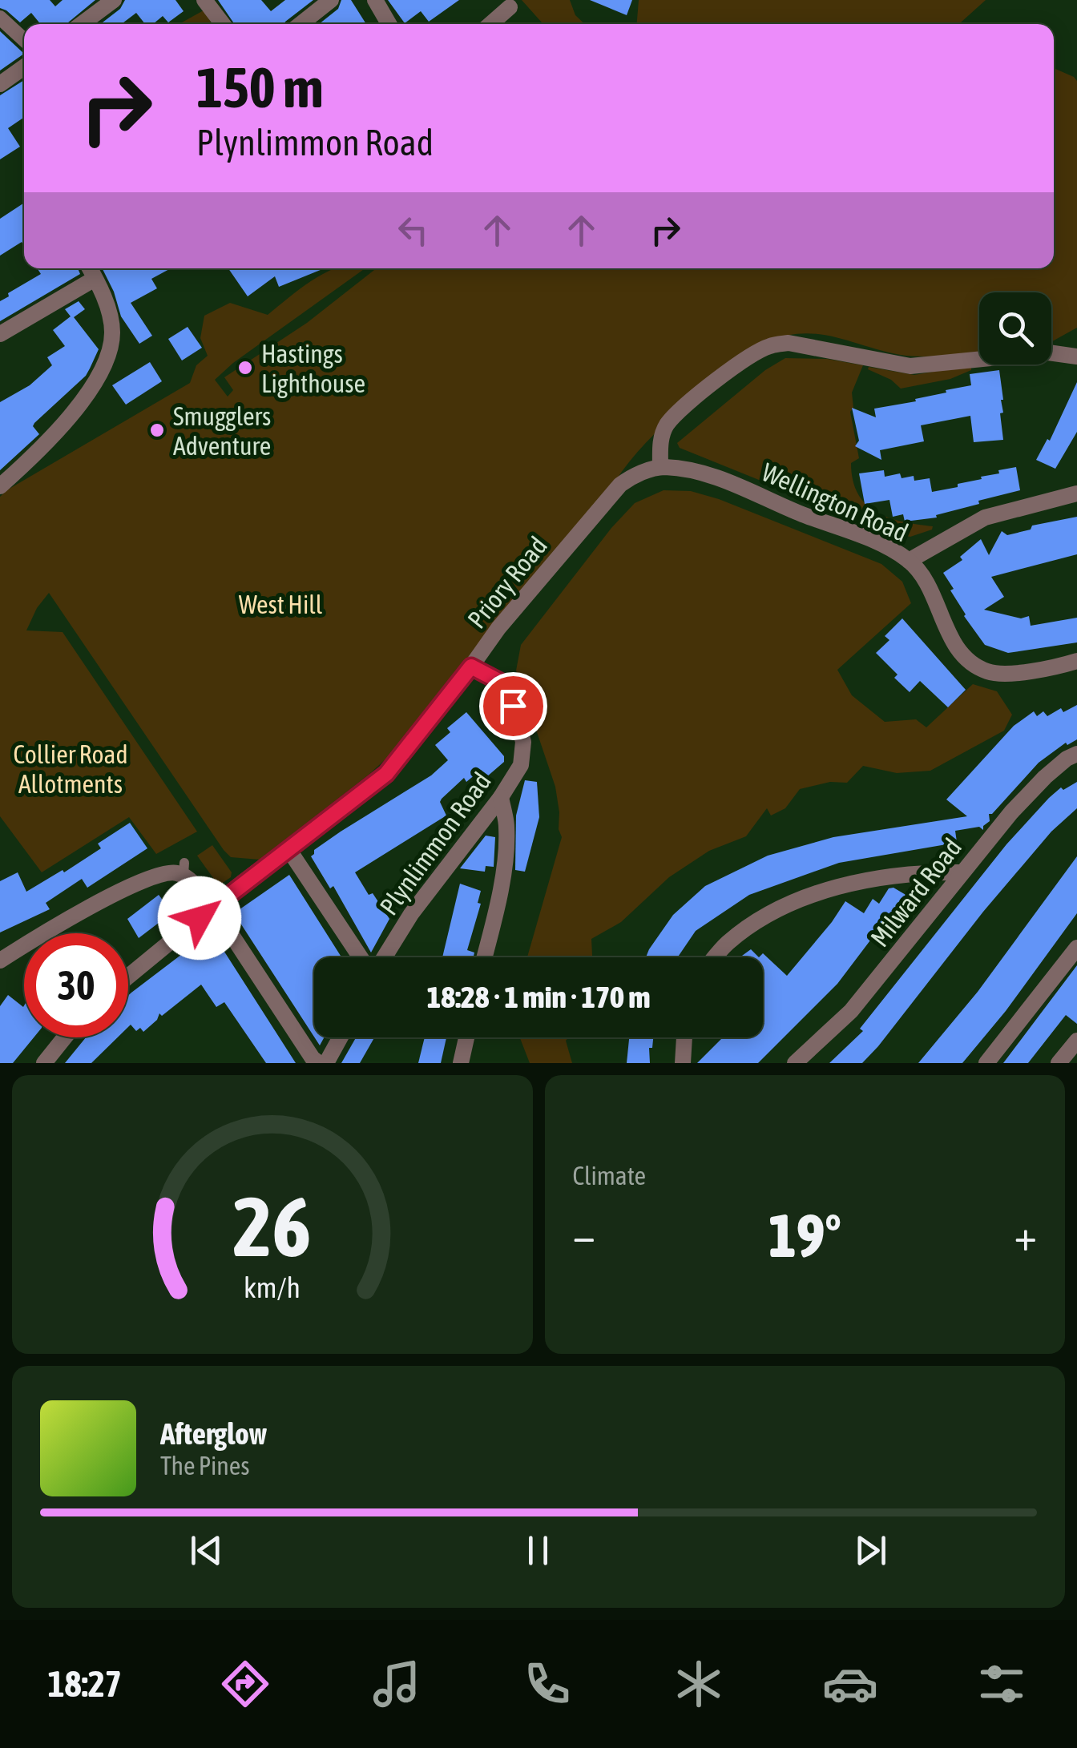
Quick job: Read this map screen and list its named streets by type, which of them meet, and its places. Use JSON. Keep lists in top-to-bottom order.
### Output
{
  "streets": {
    "street": [
      "Wellington Road",
      "Priory Road",
      "Plynlimmon Road",
      "Milward Road"
    ]
  },
  "crossings": [
    ["Wellington Road", "Priory Road"],
    ["Priory Road", "Plynlimmon Road"]
  ],
  "parks": ["West Hill", "Collier Road Allotments"],
  "places": ["Hastings Lighthouse", "Smugglers Adventure"],
  "page": {
    "turn": ["150 m", "Plynlimmon Road"],
    "limit": "30",
    "trip": "18:28 · 1 min · 170 m",
    "tile": "Climate",
    "heat": ["−", "19°", "+"],
    "song": ["Afterglow", "The Pines"],
    "tabs": "18:27",
    "gauge": ["26", "km/h"]
  }
}
